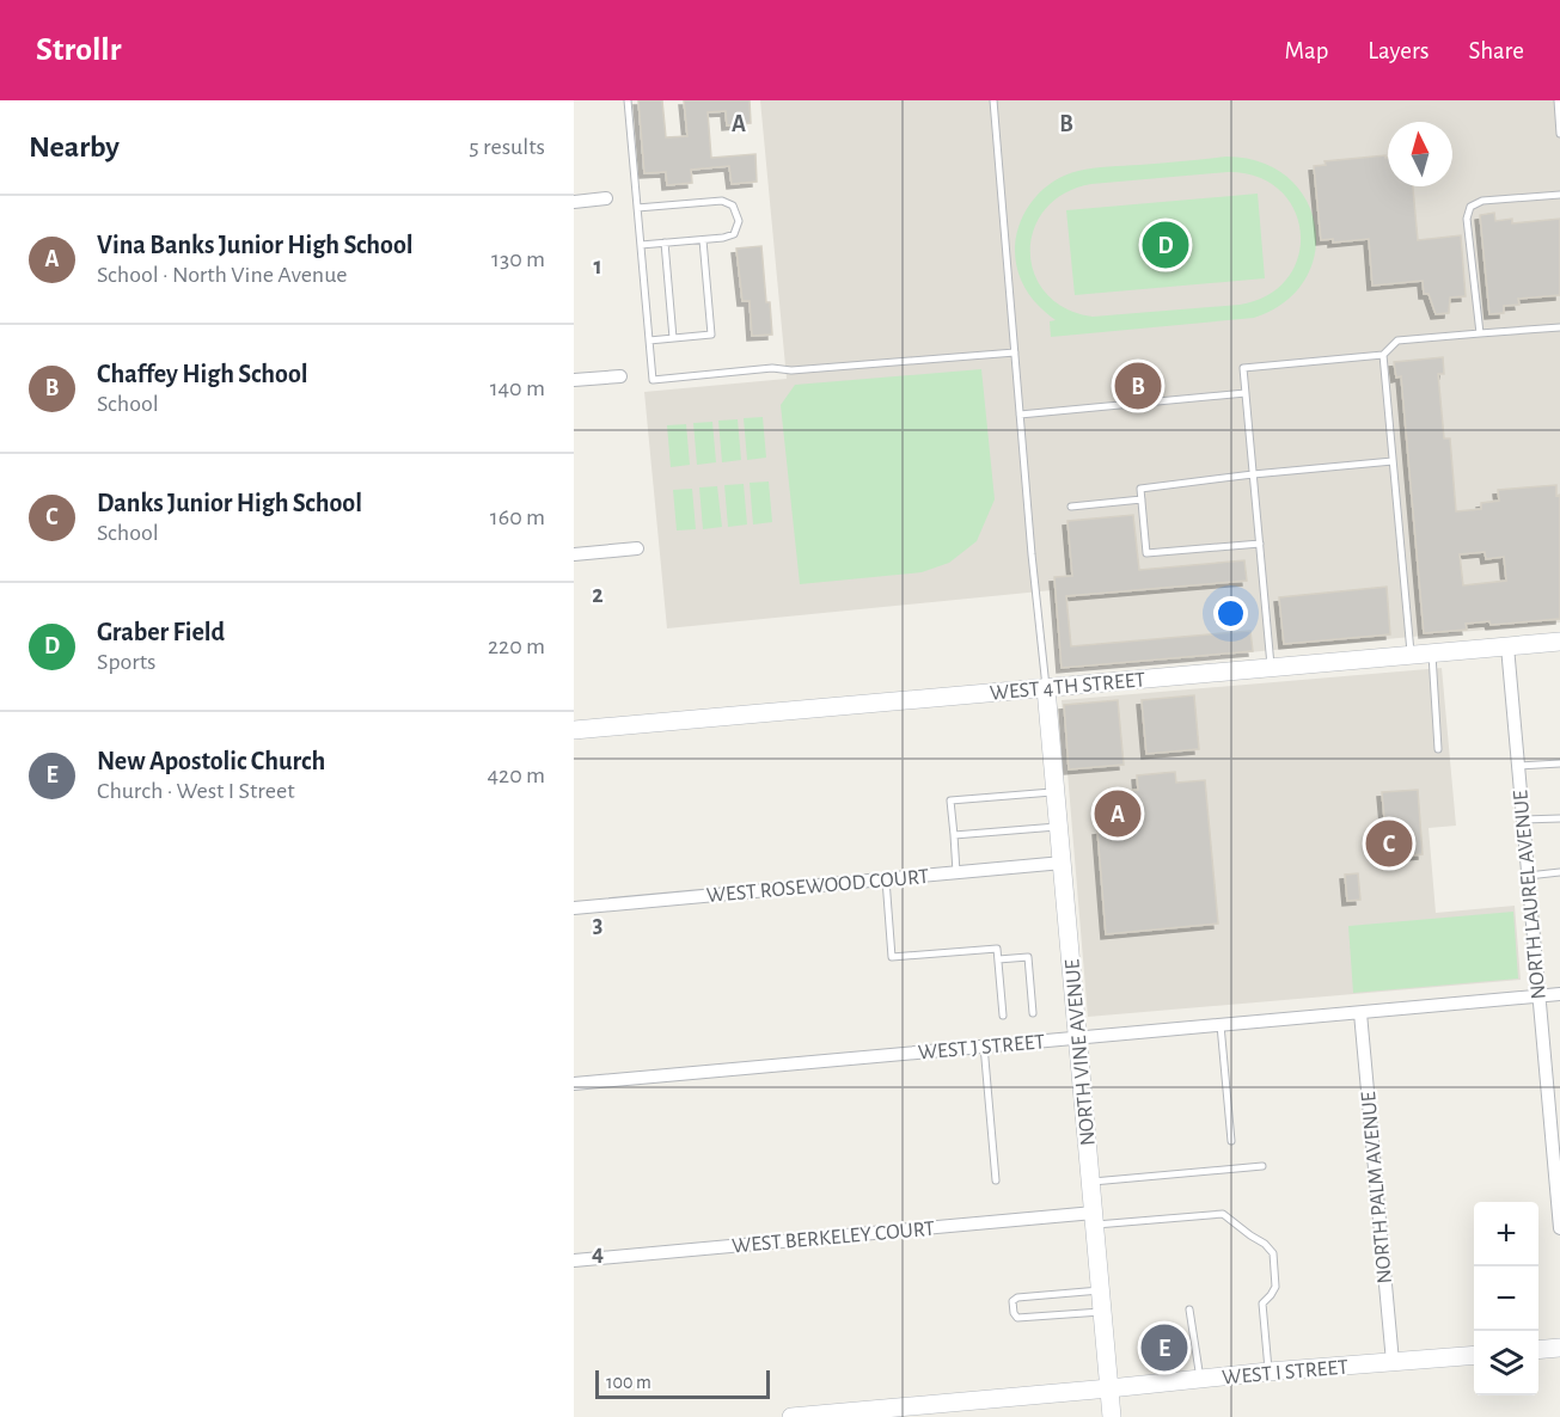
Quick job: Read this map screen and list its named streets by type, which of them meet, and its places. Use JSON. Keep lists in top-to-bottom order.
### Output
{
  "streets": {
    "street": [
      "WEST 4TH STREET",
      "WEST ROSEWOOD COURT",
      "NORTH LAUREL AVENUE",
      "WEST J STREET",
      "NORTH VINE AVENUE",
      "NORTH PALM AVENUE",
      "WEST BERKELEY COURT",
      "WEST I STREET"
    ]
  },
  "crossings": [
    ["WEST 4TH STREET", "NORTH LAUREL AVENUE"],
    ["WEST 4TH STREET", "NORTH VINE AVENUE"],
    ["WEST ROSEWOOD COURT", "NORTH VINE AVENUE"],
    ["NORTH LAUREL AVENUE", "WEST J STREET"],
    ["WEST J STREET", "NORTH VINE AVENUE"],
    ["WEST J STREET", "NORTH PALM AVENUE"],
    ["NORTH VINE AVENUE", "WEST BERKELEY COURT"],
    ["NORTH VINE AVENUE", "WEST I STREET"],
    ["NORTH PALM AVENUE", "WEST I STREET"]
  ],
  "scale_bar": "100 m",
  "north": "top",
  "page": {
    "header": "Strollr",
    "nav": ["Map", "Layers", "Share"],
    "heading": ["Nearby", "5 results"],
    "list": [
      {
        "mark": "A",
        "name": "Vina Banks Junior High School",
        "note": "School · North Vine Avenue",
        "value": "130 m"
      },
      {
        "mark": "B",
        "name": "Chaffey High School",
        "note": "School",
        "value": "140 m"
      },
      {
        "mark": "C",
        "name": "Danks Junior High School",
        "note": "School",
        "value": "160 m"
      },
      {
        "mark": "D",
        "name": "Graber Field",
        "note": "Sports",
        "value": "220 m"
      },
      {
        "mark": "E",
        "name": "New Apostolic Church",
        "note": "Church · West I Street",
        "value": "420 m"
      }
    ],
    "pins": [
      "D",
      "B",
      "A",
      "C",
      "E"
    ],
    "map_buttons": ["+", "−"],
    "scale": "100 m"
  },
  "grid": {
    "columns": ["A", "B"],
    "rows": [
      "1",
      "2",
      "3",
      "4"
    ]
  }
}
